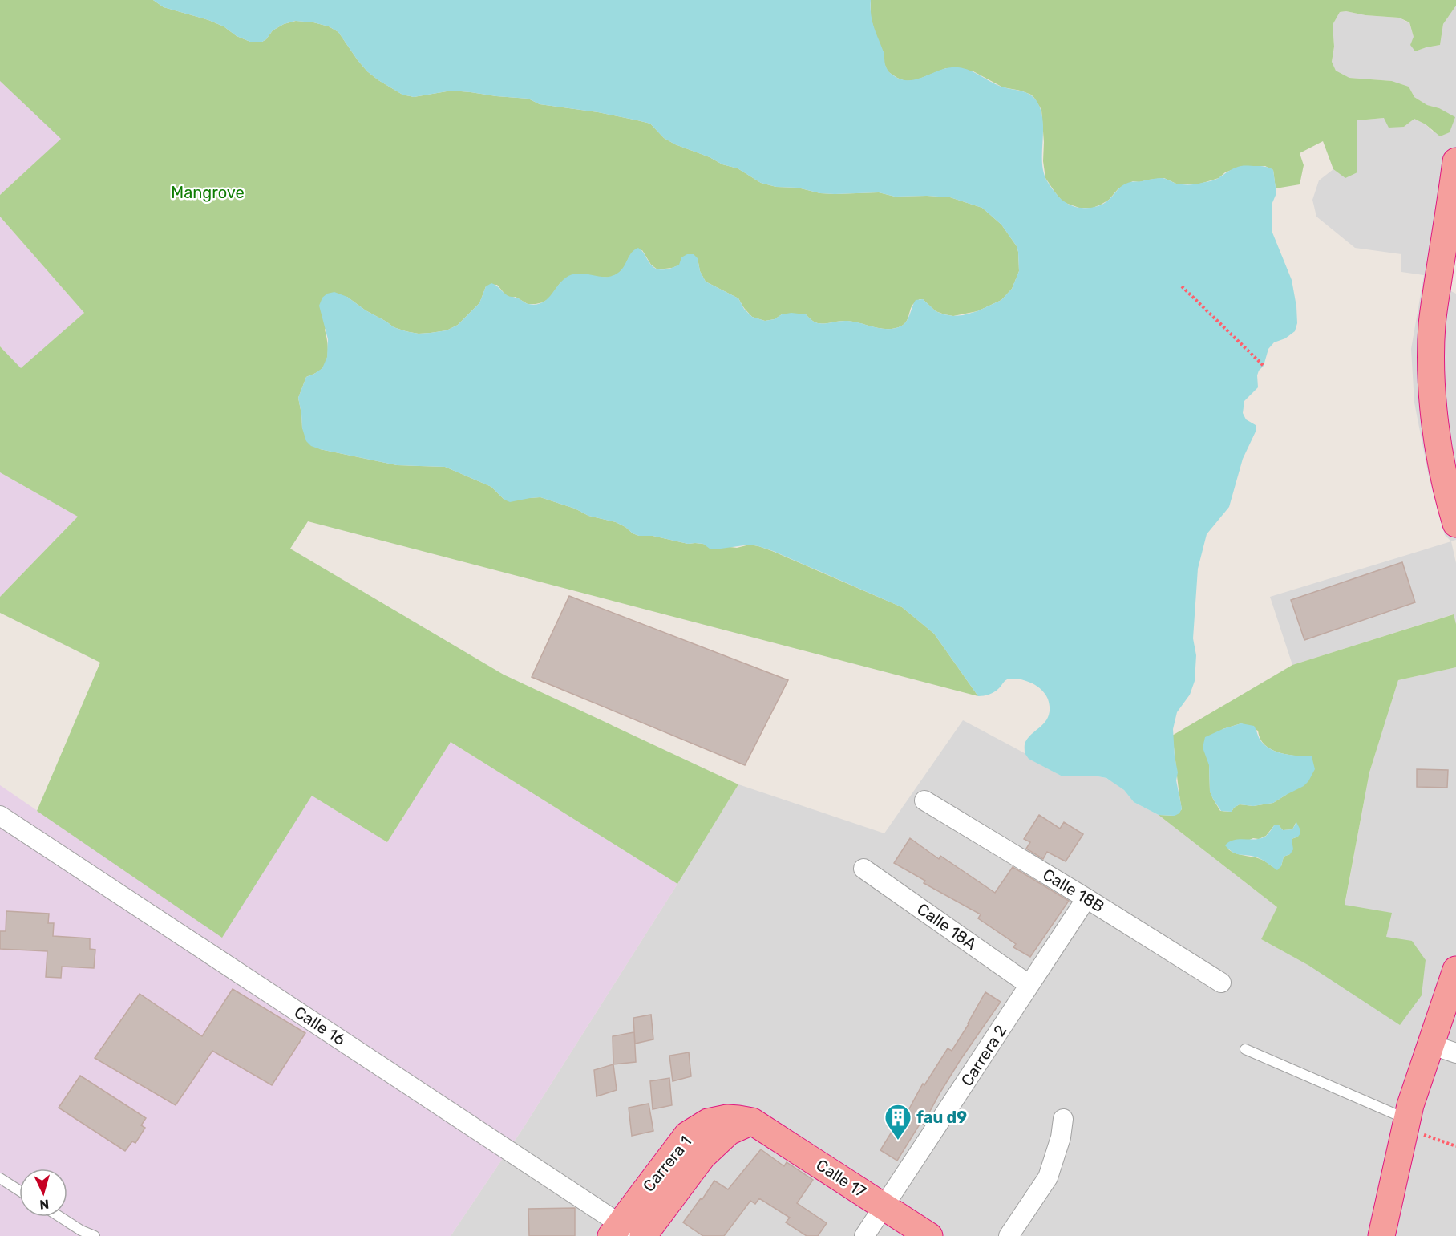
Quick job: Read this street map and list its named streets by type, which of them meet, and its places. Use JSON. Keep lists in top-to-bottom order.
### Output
{
  "streets": {
    "highway": ["Carrera 1", "Calle 17"],
    "street": [
      "Calle 18B",
      "Calle 18A",
      "Calle 16",
      "Carrera 2"
    ]
  },
  "crossings": [
    ["Calle 18B", "Carrera 2"],
    ["Calle 18A", "Carrera 2"],
    ["Calle 16", "Carrera 1"],
    ["Carrera 2", "Calle 17"],
    ["Carrera 1", "Calle 17"]
  ],
  "parks": ["Mangrove"],
  "places": {
    "building": ["fau d9"]
  },
  "north": "bottom"
}
